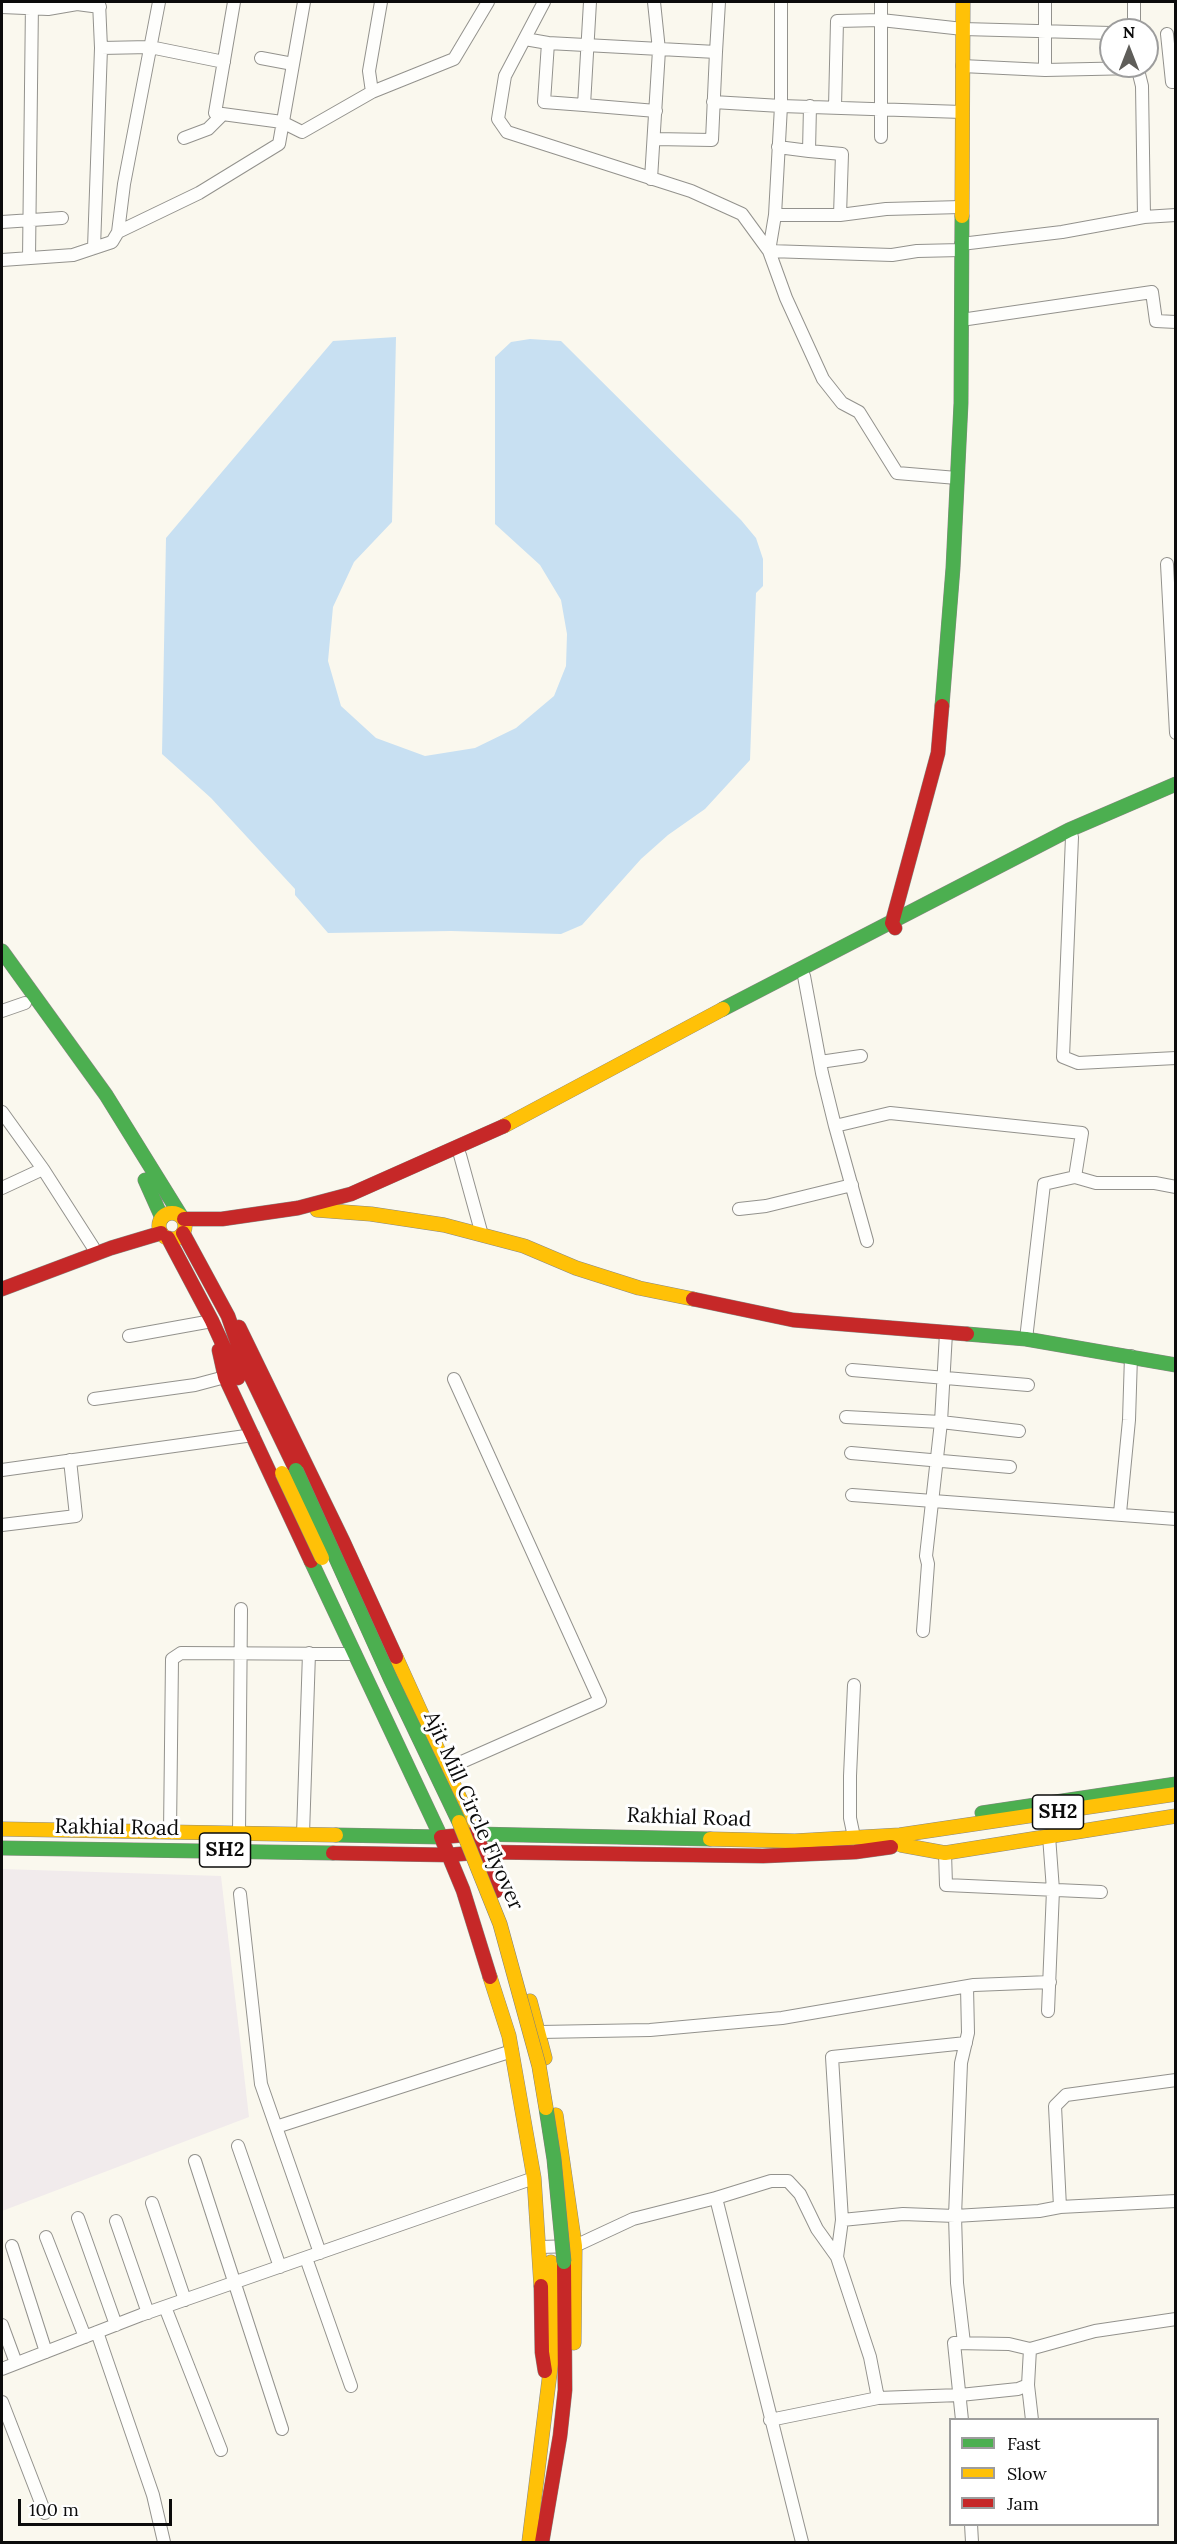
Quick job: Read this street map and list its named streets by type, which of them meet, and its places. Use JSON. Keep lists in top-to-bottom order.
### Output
{
  "streets": {
    "main road": ["Ajit Mill Circle Flyover", "SH2", "Rakhial Road"]
  },
  "crossings": [
    ["SH2", "Rakhial Road"]
  ],
  "legend": ["Fast", "Slow", "Jam"],
  "scale_bar": "100 m",
  "north": "top"
}
